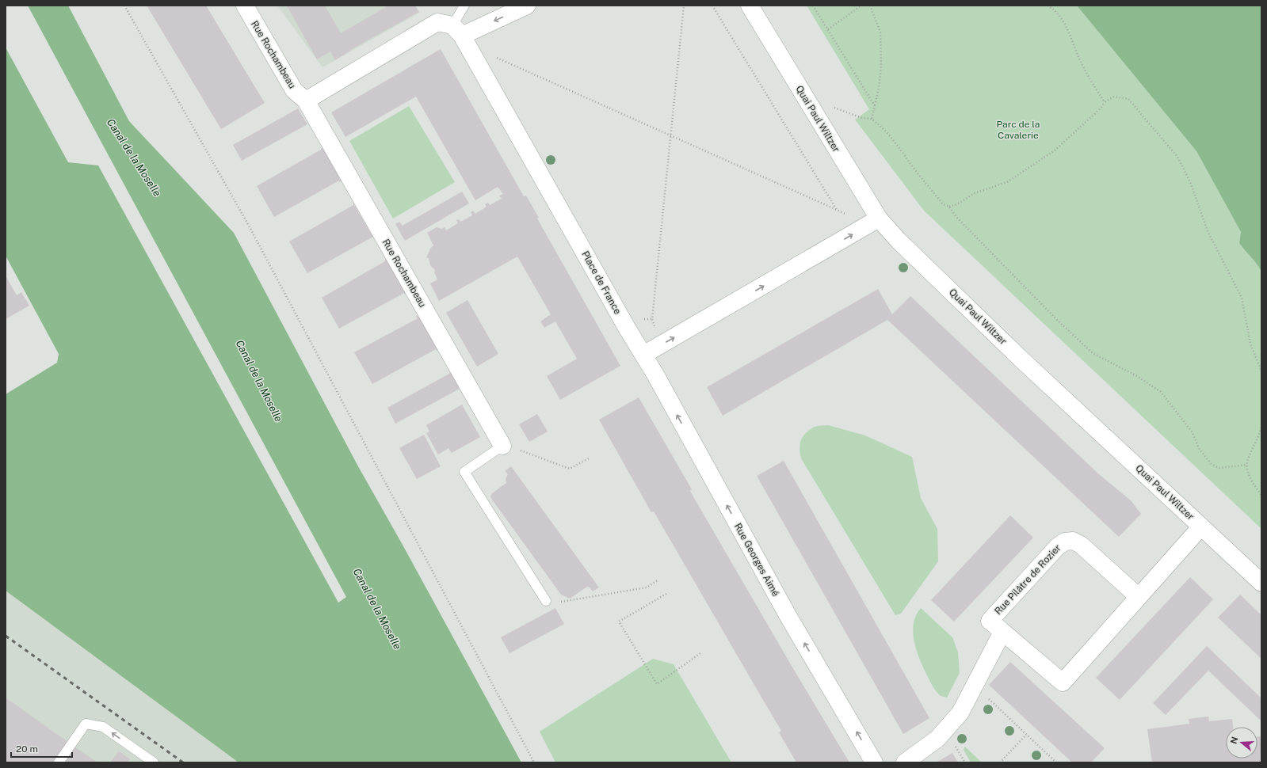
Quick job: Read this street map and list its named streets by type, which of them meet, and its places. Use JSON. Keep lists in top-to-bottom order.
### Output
{
  "streets": {
    "street": [
      "Rue Rochambeau",
      "Quai Paul Wiltzer",
      "Place de France",
      "Rue Georges Aimé",
      "Rue Pilâtre de Rozier"
    ]
  },
  "crossings": [
    ["Quai Paul Wiltzer", "Rue Pilâtre de Rozier"],
    ["Place de France", "Rue Georges Aimé"]
  ],
  "one_way": ["Rue Georges Aimé"],
  "water": ["Canal de la Moselle"],
  "parks": ["Parc de la Cavalerie"],
  "scale_bar": "20 m",
  "north": "left"
}
